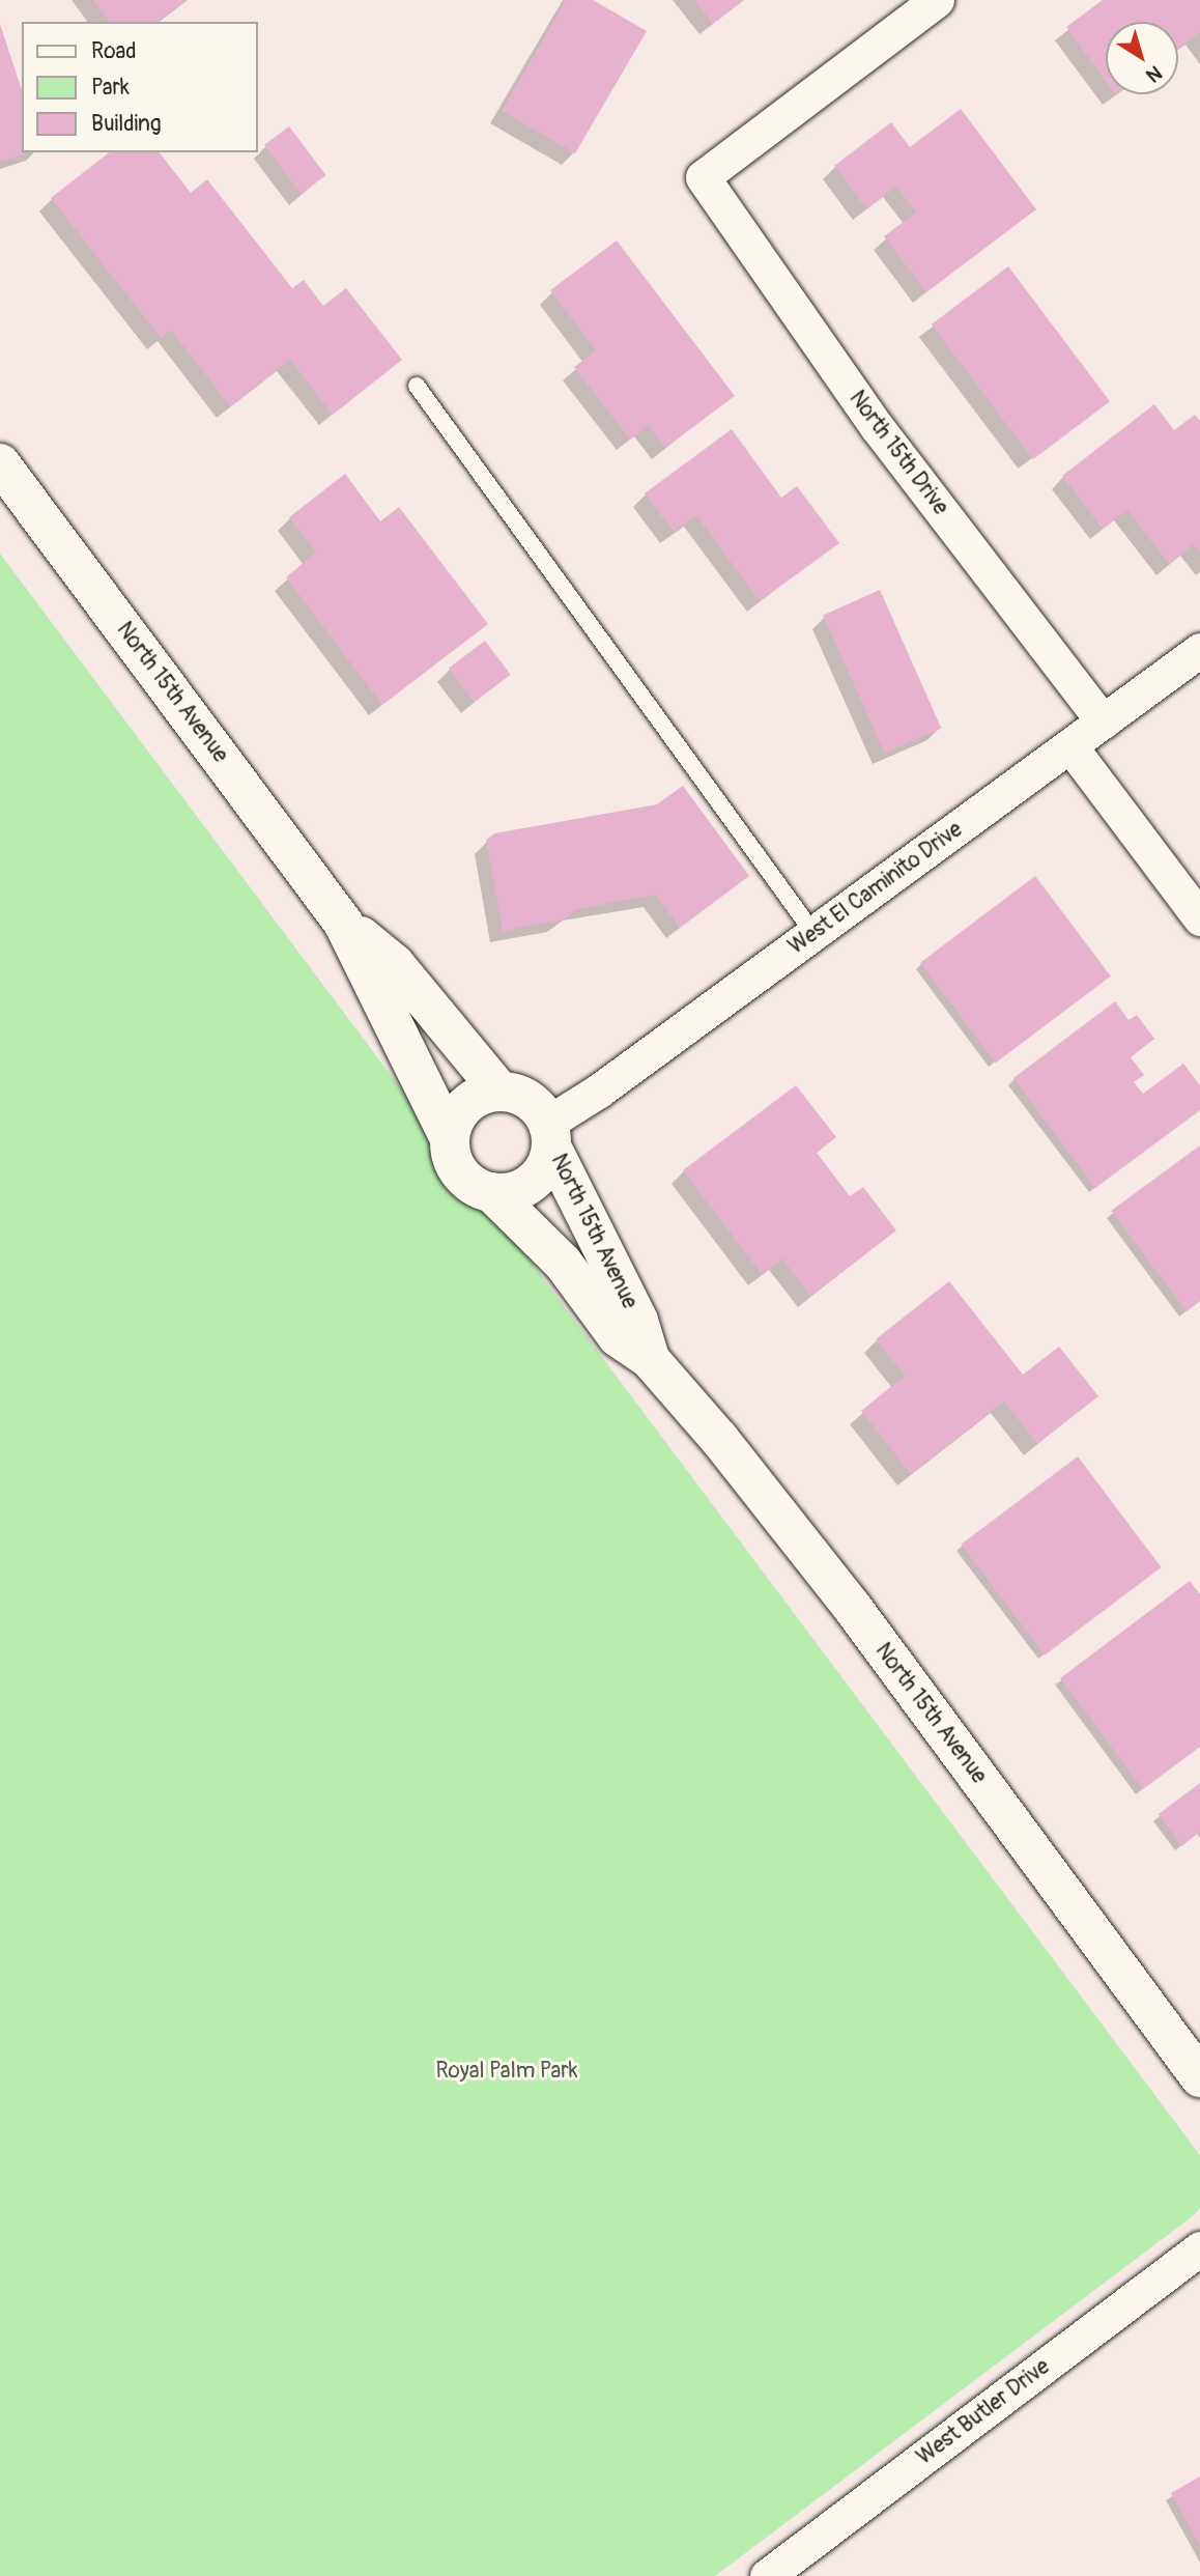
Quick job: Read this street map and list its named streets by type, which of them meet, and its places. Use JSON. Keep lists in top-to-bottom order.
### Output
{
  "streets": {
    "street": [
      "North 15th Drive",
      "North 15th Avenue",
      "West El Caminito Drive",
      "West Butler Drive"
    ]
  },
  "crossings": [
    ["North 15th Drive", "West El Caminito Drive"],
    ["North 15th Avenue", "West El Caminito Drive"]
  ],
  "parks": ["Royal Palm Park"],
  "legend": ["Road", "Park", "Building"],
  "north": "bottom right"
}
